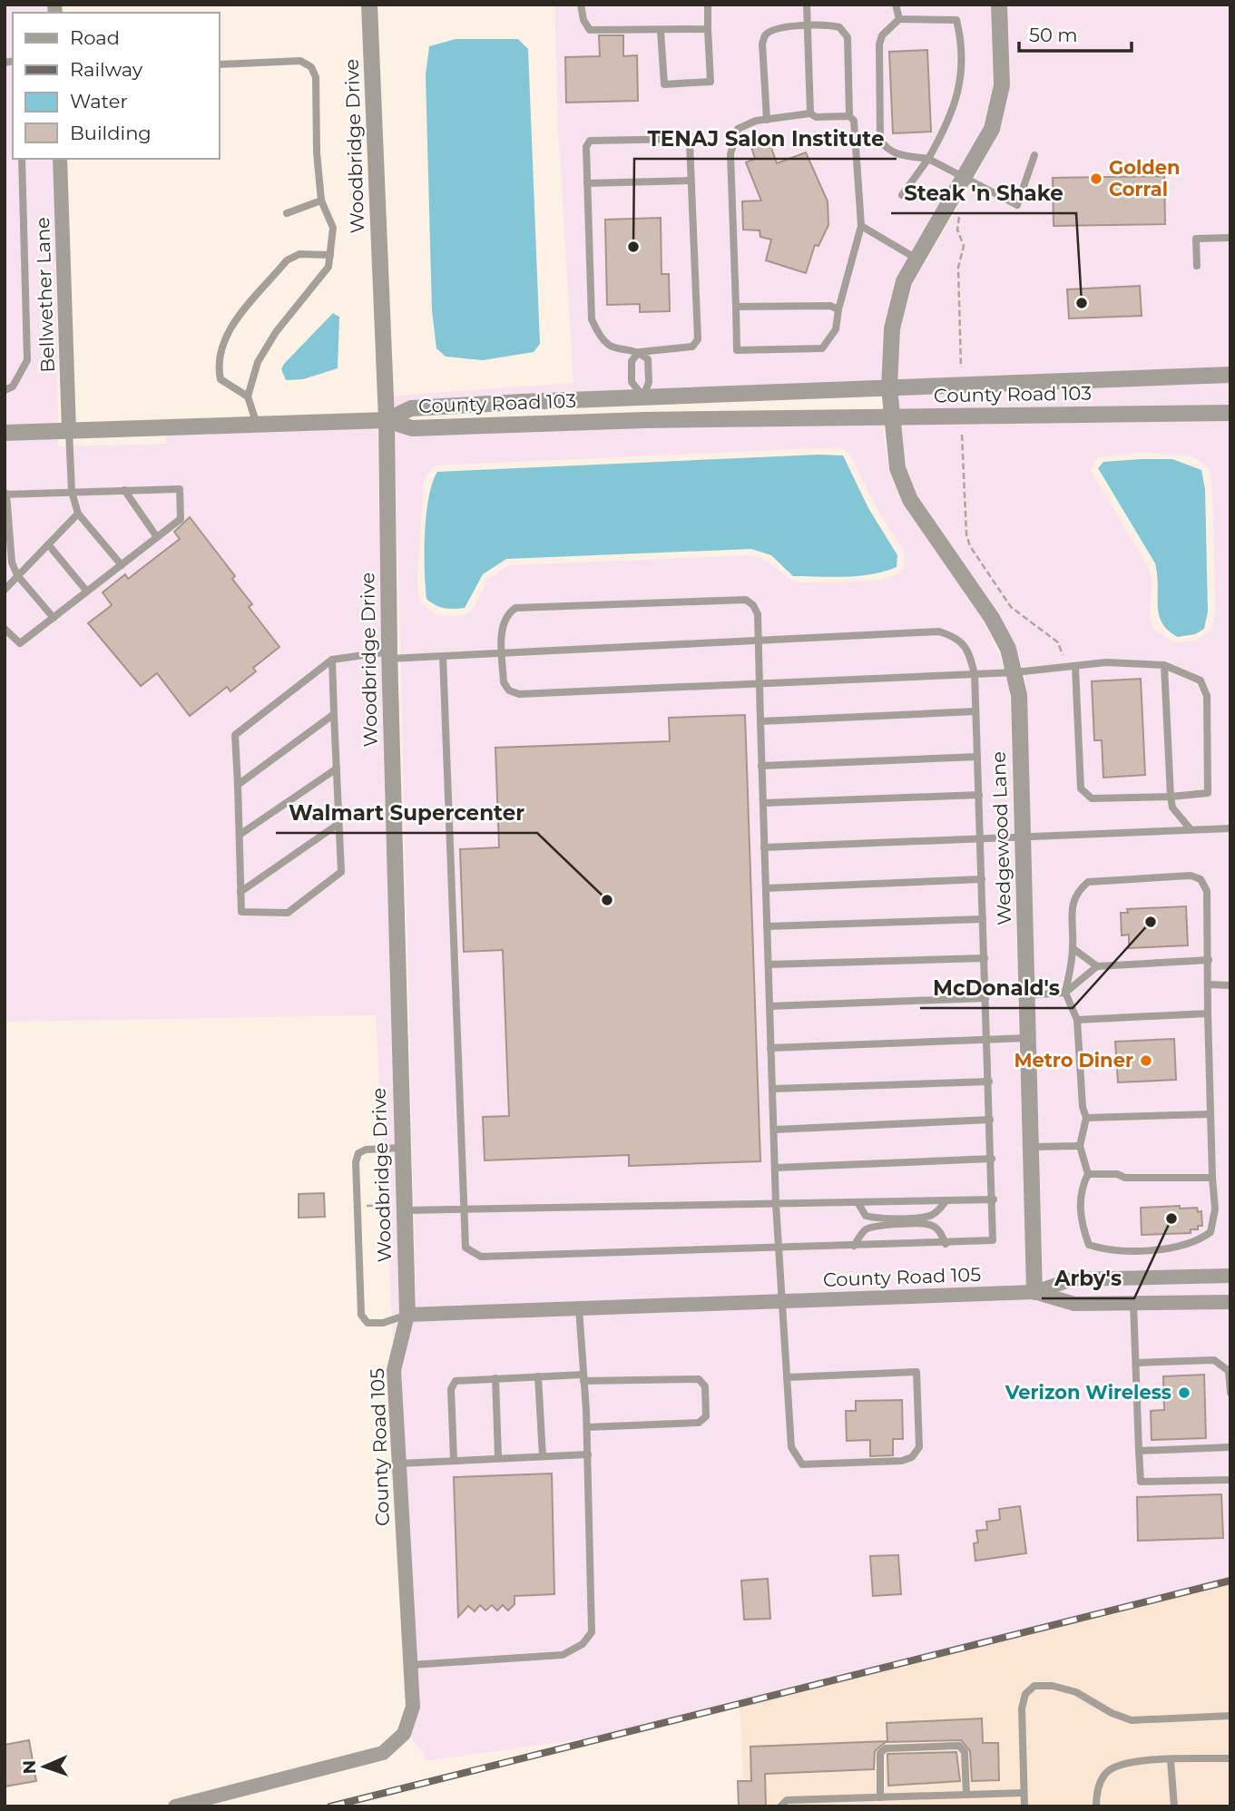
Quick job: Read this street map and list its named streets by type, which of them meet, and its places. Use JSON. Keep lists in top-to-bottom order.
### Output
{
  "streets": {
    "street": [
      "Woodbridge Drive",
      "Bellwether Lane",
      "County Road 103",
      "Wedgewood Lane",
      "County Road 105"
    ]
  },
  "crossings": [
    ["Woodbridge Drive", "County Road 103"],
    ["Woodbridge Drive", "County Road 105"],
    ["County Road 103", "Wedgewood Lane"],
    ["Wedgewood Lane", "County Road 105"]
  ],
  "places": [
    "Golden Corral",
    "TENAJ Salon Institute",
    "Steak 'n Shake",
    "Walmart Supercenter",
    "McDonald's",
    "Metro Diner",
    "Arby's",
    "Verizon Wireless"
  ],
  "legend": [
    "Road",
    "Railway",
    "Water",
    "Building"
  ],
  "scale_bar": "50 m",
  "north": "left"
}
